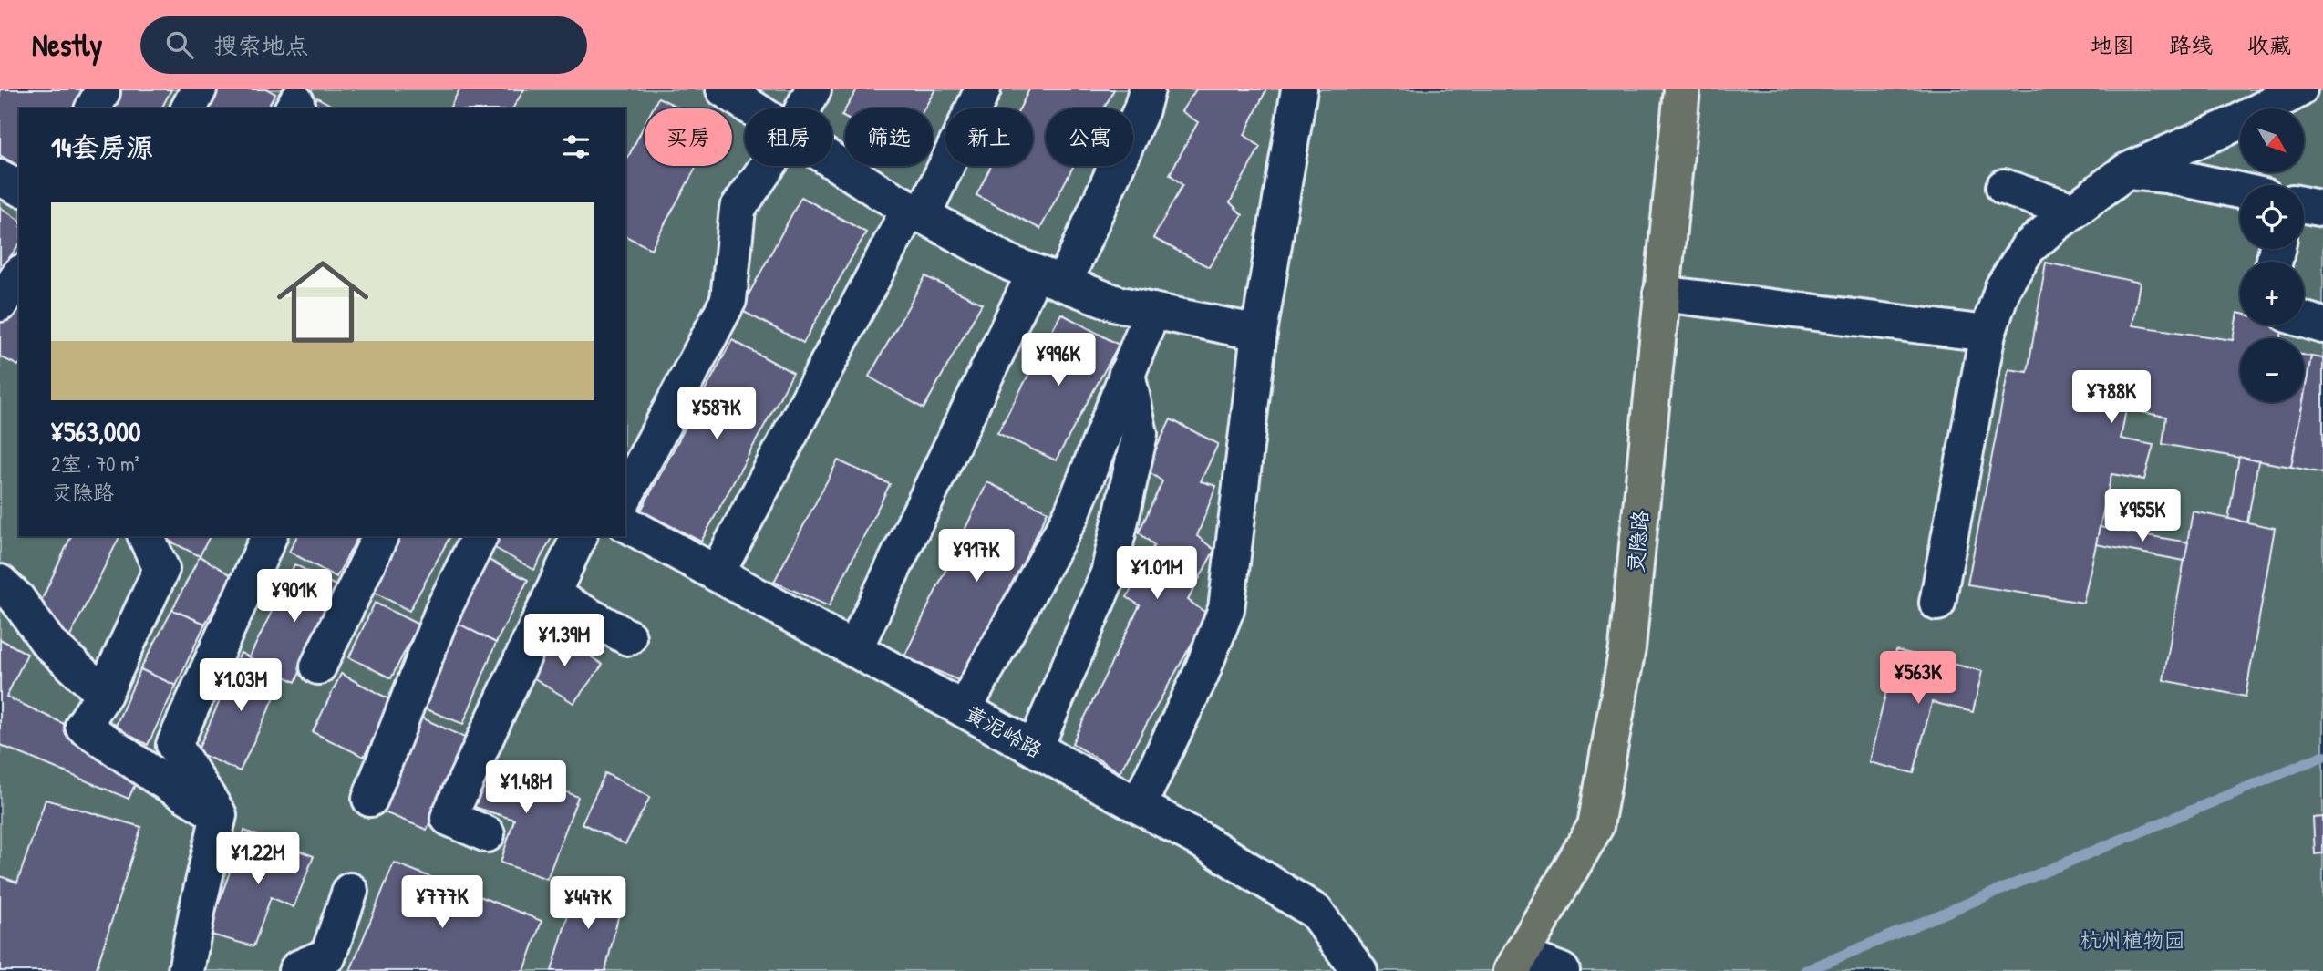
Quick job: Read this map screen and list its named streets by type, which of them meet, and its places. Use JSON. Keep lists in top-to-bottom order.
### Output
{
  "streets": {
    "main road": ["灵隐路"],
    "street": ["黄泥岭路"]
  },
  "parks": ["杭州植物园"],
  "north": "bottom right",
  "page": {
    "header": "Nestly",
    "search": "搜索地点",
    "nav": ["地图", "路线", "收藏"],
    "map_buttons": ["+", "−"],
    "chip": [
      "买房",
      "租房",
      "筛选",
      "新上",
      "公寓"
    ],
    "heading": "14套房源",
    "list": [
      {
        "name": "¥563,000",
        "note": "2室 · 70 m² · 灵隐路"
      }
    ],
    "price": [
      "¥996K",
      "¥788K",
      "¥587K",
      "¥955K",
      "¥917K",
      "¥1.01M",
      "¥901K",
      "¥1.39M",
      "¥563K",
      "¥1.03M",
      "¥1.48M",
      "¥1.22M",
      "¥777K",
      "¥447K"
    ]
  }
}
